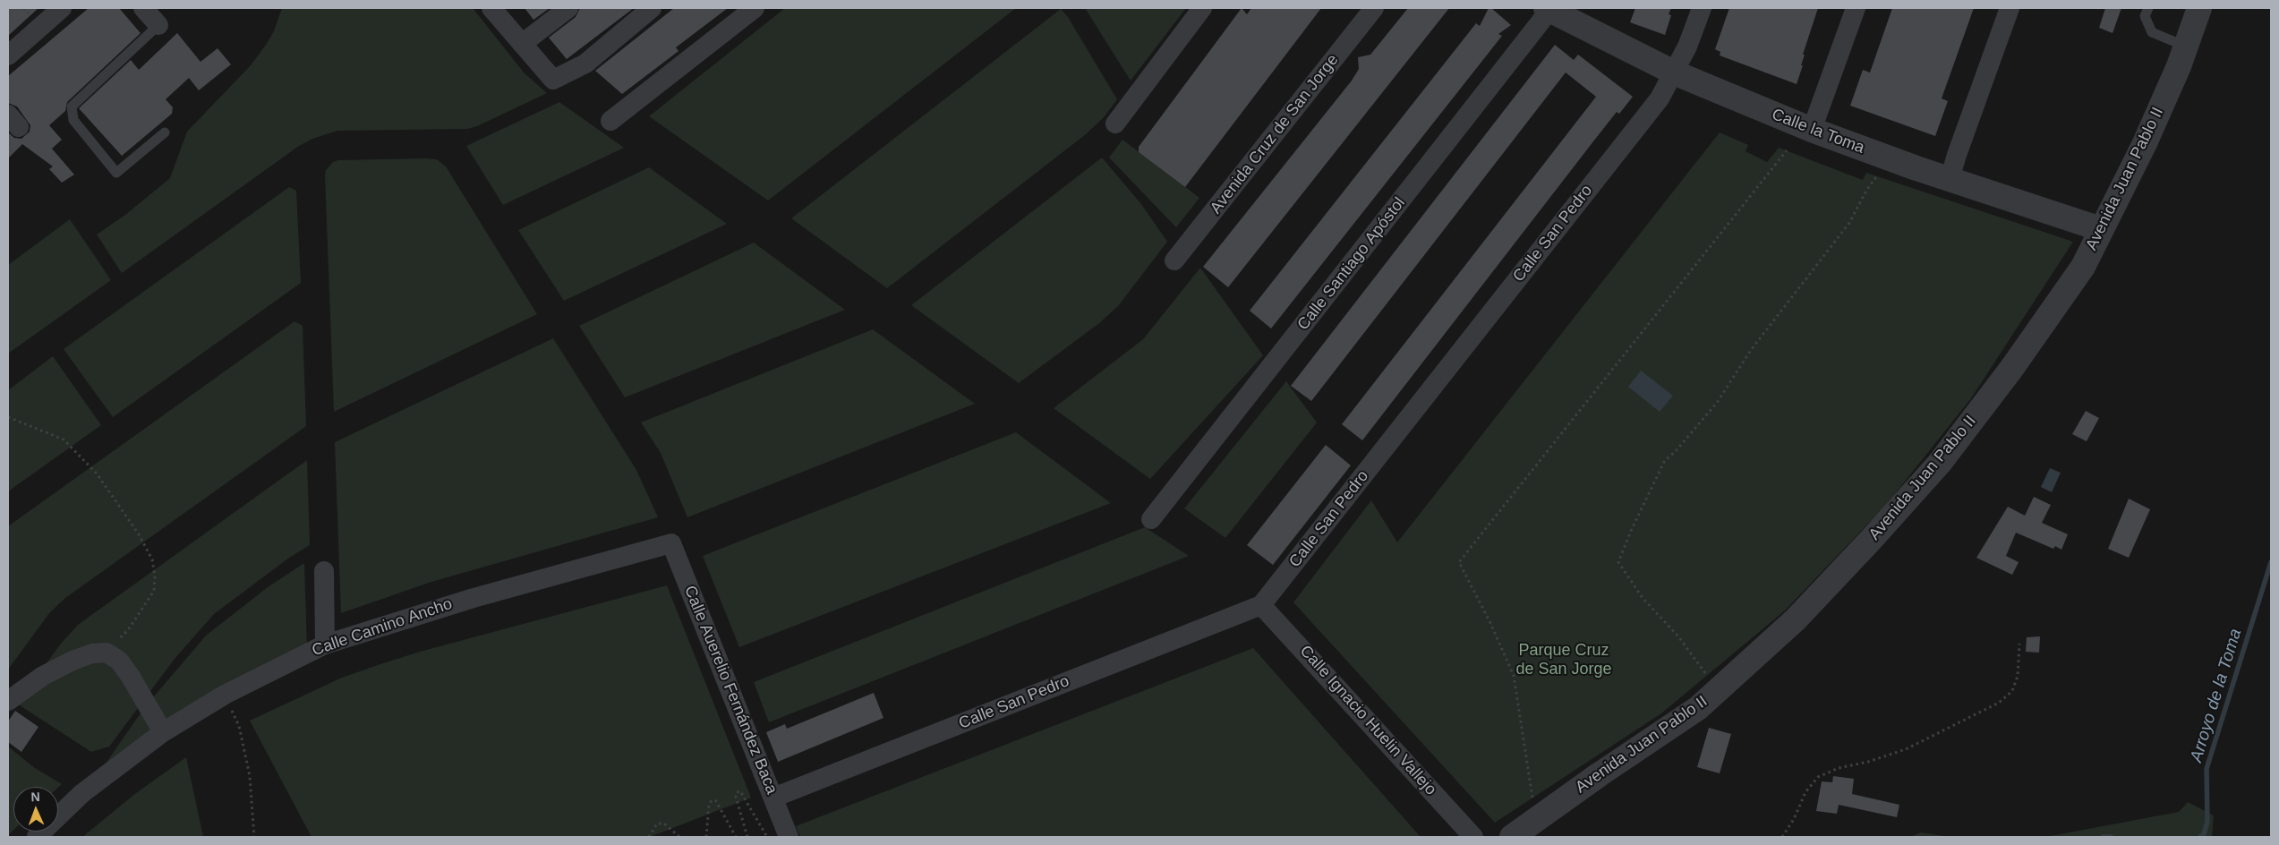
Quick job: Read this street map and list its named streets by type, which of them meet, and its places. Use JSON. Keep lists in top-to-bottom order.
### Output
{
  "streets": {
    "street": [
      "Calle la Toma",
      "Avenida Cruz de San Jorge",
      "Avenida Juan Pablo II",
      "Calle San Pedro",
      "Calle Santiago Apóstol",
      "Calle Camino Ancho",
      "Calle Auerelio Fernández Baca",
      "Calle Ignacio Huelin Vallejo"
    ]
  },
  "crossings": [
    ["Calle la Toma", "Avenida Juan Pablo II"],
    ["Calle la Toma", "Calle San Pedro"],
    ["Calle la Toma", "Calle Santiago Apóstol"],
    ["Calle San Pedro", "Calle Auerelio Fernández Baca"],
    ["Calle San Pedro", "Calle Ignacio Huelin Vallejo"],
    ["Calle Camino Ancho", "Calle Auerelio Fernández Baca"]
  ],
  "water": ["Arroyo de la Toma"],
  "parks": ["Parque Cruz de San Jorge"],
  "north": "top"
}
